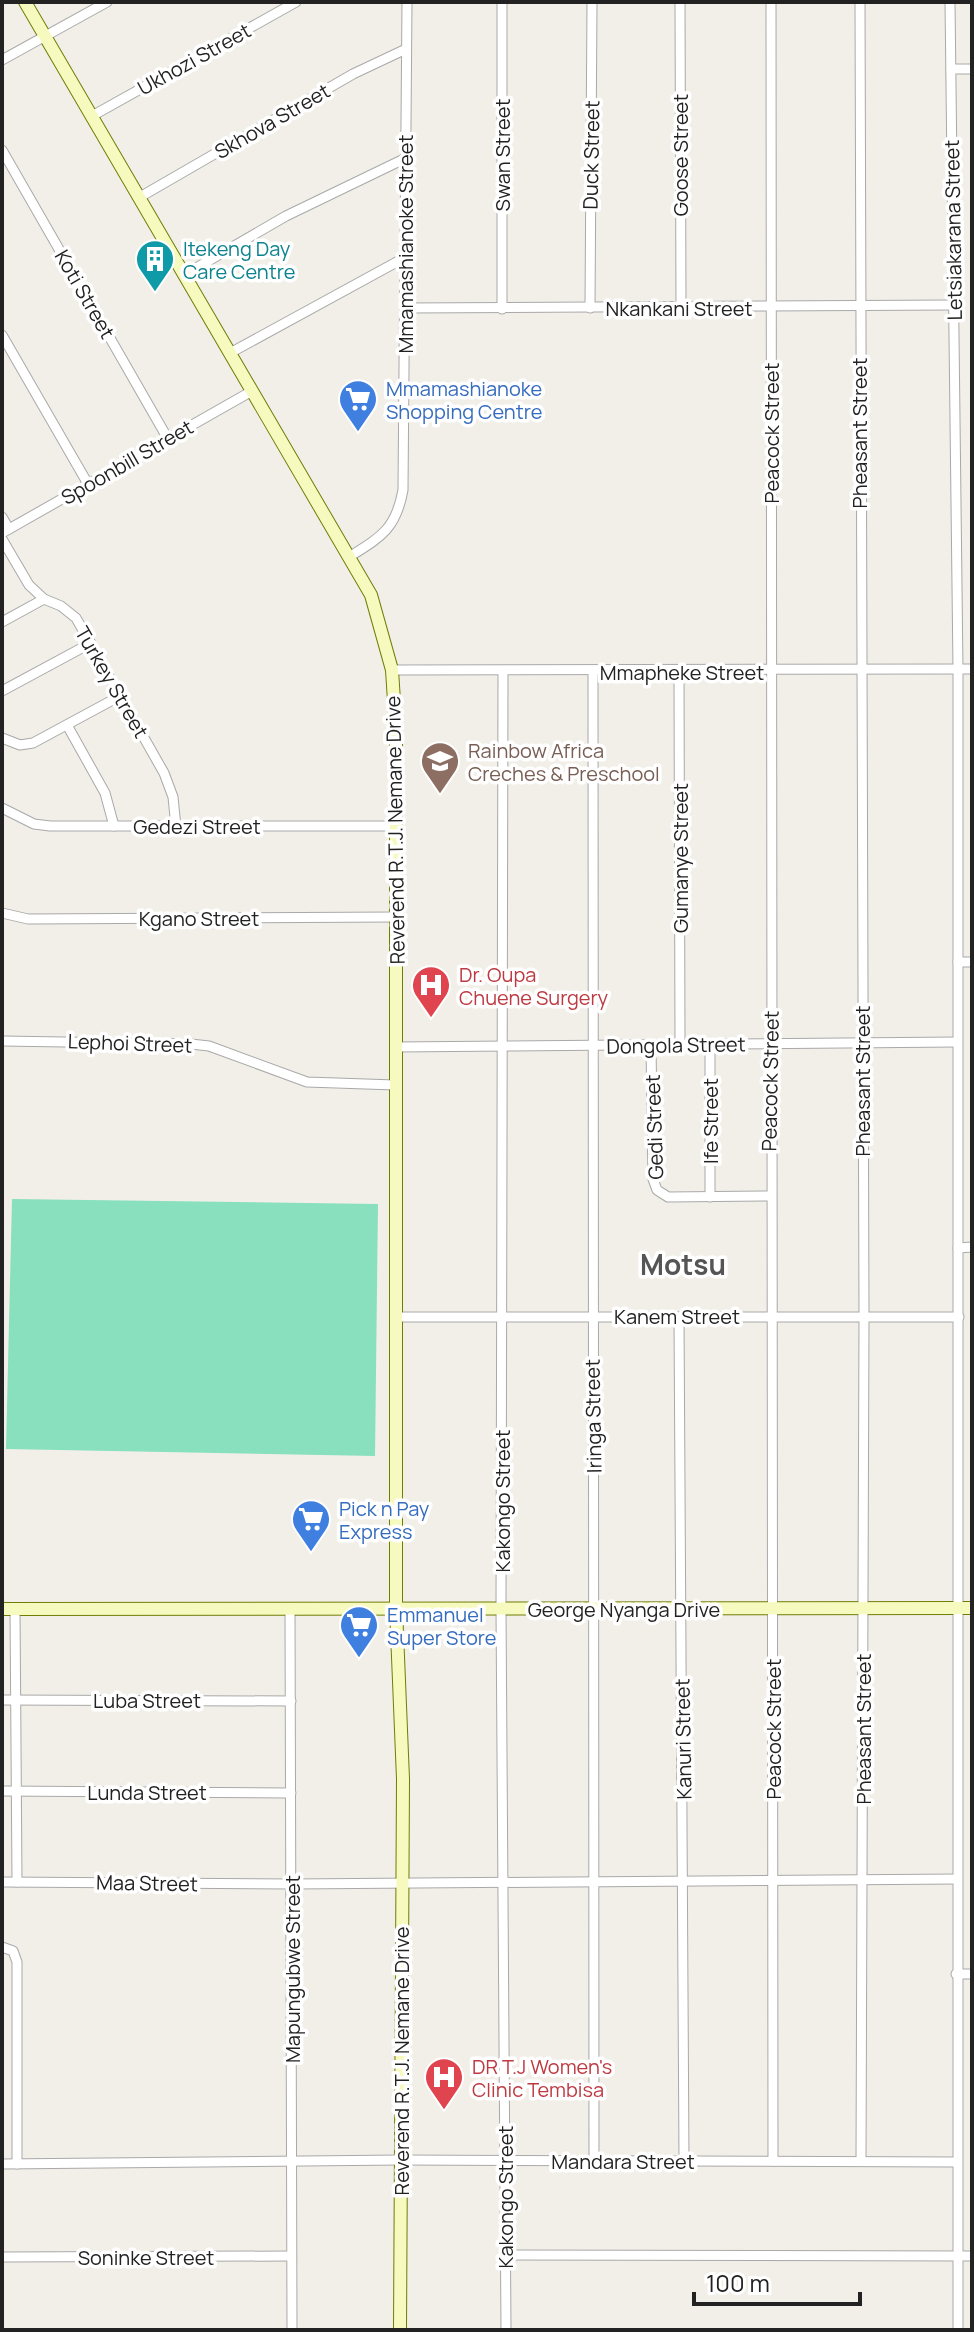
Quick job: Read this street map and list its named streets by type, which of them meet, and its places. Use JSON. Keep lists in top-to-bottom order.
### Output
{
  "streets": {
    "street": [
      "Ukhozi Street",
      "Skhova Street",
      "Swan Street",
      "Duck Street",
      "Goose Street",
      "Letsiakarana Street",
      "Mmamashianoke Street",
      "Koti Street",
      "Nkankani Street",
      "Peacock Street",
      "Pheasant Street",
      "Spoonbill Street",
      "Mmapheke Street",
      "Turkey Street",
      "Gedezi Street",
      "Reverend R.T.J. Nemane Drive",
      "Gumanye Street",
      "Kgano Street",
      "Lephoi Street",
      "Dongola Street",
      "Ife Street",
      "Gedi Street",
      "Kanem Street",
      "Iringa Street",
      "Kakongo Street",
      "George Nyanga Drive",
      "Luba Street",
      "Kanuri Street",
      "Lunda Street",
      "Maa Street",
      "Mapungubwe Street",
      "Mandara Street",
      "Soninke Street"
    ]
  },
  "crossings": [
    ["Ukhozi Street", "Reverend R.T.J. Nemane Drive"],
    ["Skhova Street", "Mmamashianoke Street"],
    ["Skhova Street", "Reverend R.T.J. Nemane Drive"],
    ["Swan Street", "Nkankani Street"],
    ["Duck Street", "Nkankani Street"],
    ["Goose Street", "Nkankani Street"],
    ["Letsiakarana Street", "Nkankani Street"],
    ["Letsiakarana Street", "Mmapheke Street"],
    ["Letsiakarana Street", "Dongola Street"],
    ["Letsiakarana Street", "Kanem Street"],
    ["Letsiakarana Street", "George Nyanga Drive"],
    ["Letsiakarana Street", "Maa Street"],
    ["Letsiakarana Street", "Mandara Street"],
    ["Mmamashianoke Street", "Nkankani Street"],
    ["Mmamashianoke Street", "Reverend R.T.J. Nemane Drive"],
    ["Koti Street", "Spoonbill Street"],
    ["Nkankani Street", "Peacock Street"],
    ["Nkankani Street", "Pheasant Street"],
    ["Peacock Street", "Mmapheke Street"],
    ["Peacock Street", "Dongola Street"],
    ["Peacock Street", "Gedi Street"],
    ["Peacock Street", "Kanem Street"],
    ["Peacock Street", "George Nyanga Drive"],
    ["Peacock Street", "Maa Street"],
    ["Peacock Street", "Mandara Street"],
    ["Pheasant Street", "Mmapheke Street"],
    ["Pheasant Street", "Dongola Street"],
    ["Pheasant Street", "Kanem Street"],
    ["Pheasant Street", "George Nyanga Drive"],
    ["Pheasant Street", "Maa Street"],
    ["Pheasant Street", "Mandara Street"],
    ["Spoonbill Street", "Turkey Street"],
    ["Spoonbill Street", "Reverend R.T.J. Nemane Drive"],
    ["Mmapheke Street", "Reverend R.T.J. Nemane Drive"],
    ["Mmapheke Street", "Gumanye Street"],
    ["Mmapheke Street", "Iringa Street"],
    ["Mmapheke Street", "Kakongo Street"],
    ["Turkey Street", "Gedezi Street"],
    ["Gedezi Street", "Reverend R.T.J. Nemane Drive"],
    ["Reverend R.T.J. Nemane Drive", "Kgano Street"],
    ["Reverend R.T.J. Nemane Drive", "Lephoi Street"],
    ["Reverend R.T.J. Nemane Drive", "Dongola Street"],
    ["Reverend R.T.J. Nemane Drive", "Kanem Street"],
    ["Reverend R.T.J. Nemane Drive", "George Nyanga Drive"],
    ["Reverend R.T.J. Nemane Drive", "Maa Street"],
    ["Reverend R.T.J. Nemane Drive", "Mandara Street"],
    ["Gumanye Street", "Dongola Street"],
    ["Dongola Street", "Ife Street"],
    ["Dongola Street", "Gedi Street"],
    ["Dongola Street", "Iringa Street"],
    ["Dongola Street", "Kakongo Street"],
    ["Ife Street", "Gedi Street"],
    ["Kanem Street", "Iringa Street"],
    ["Kanem Street", "Kakongo Street"],
    ["Kanem Street", "Kanuri Street"],
    ["Iringa Street", "George Nyanga Drive"],
    ["Iringa Street", "Maa Street"],
    ["Iringa Street", "Mandara Street"],
    ["Kakongo Street", "George Nyanga Drive"],
    ["Kakongo Street", "Maa Street"],
    ["Kakongo Street", "Mandara Street"],
    ["George Nyanga Drive", "Kanuri Street"],
    ["George Nyanga Drive", "Mapungubwe Street"],
    ["Luba Street", "Mapungubwe Street"],
    ["Kanuri Street", "Maa Street"],
    ["Kanuri Street", "Mandara Street"],
    ["Lunda Street", "Mapungubwe Street"],
    ["Maa Street", "Mapungubwe Street"],
    ["Mapungubwe Street", "Mandara Street"],
    ["Mapungubwe Street", "Soninke Street"]
  ],
  "districts": ["Motsu"],
  "places": {
    "building": ["Itekeng Day Care Centre"],
    "supermarket": ["Mmamashianoke Shopping Centre", "Pick n Pay Express", "Emmanuel Super Store"],
    "school or university": ["Rainbow Africa Creches & Preschool"],
    "hospital": ["Dr. Oupa Chuene Surgery", "DR T.J Women's Clinic Tembisa"]
  },
  "scale_bar": "100 m"
}
